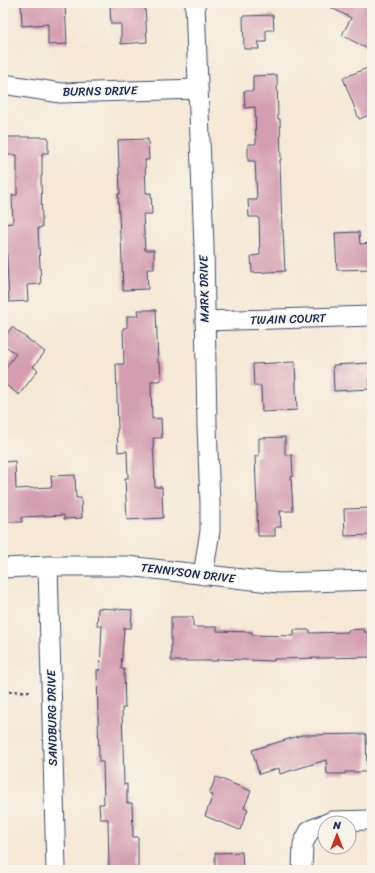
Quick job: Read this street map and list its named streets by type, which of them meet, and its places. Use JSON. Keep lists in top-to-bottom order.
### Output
{
  "streets": {
    "street": [
      "BURNS DRIVE",
      "MARK DRIVE",
      "TWAIN COURT",
      "TENNYSON DRIVE",
      "SANDBURG DRIVE"
    ]
  },
  "crossings": [
    ["BURNS DRIVE", "MARK DRIVE"],
    ["MARK DRIVE", "TWAIN COURT"],
    ["MARK DRIVE", "TENNYSON DRIVE"],
    ["TENNYSON DRIVE", "SANDBURG DRIVE"]
  ],
  "north": "top"
}
